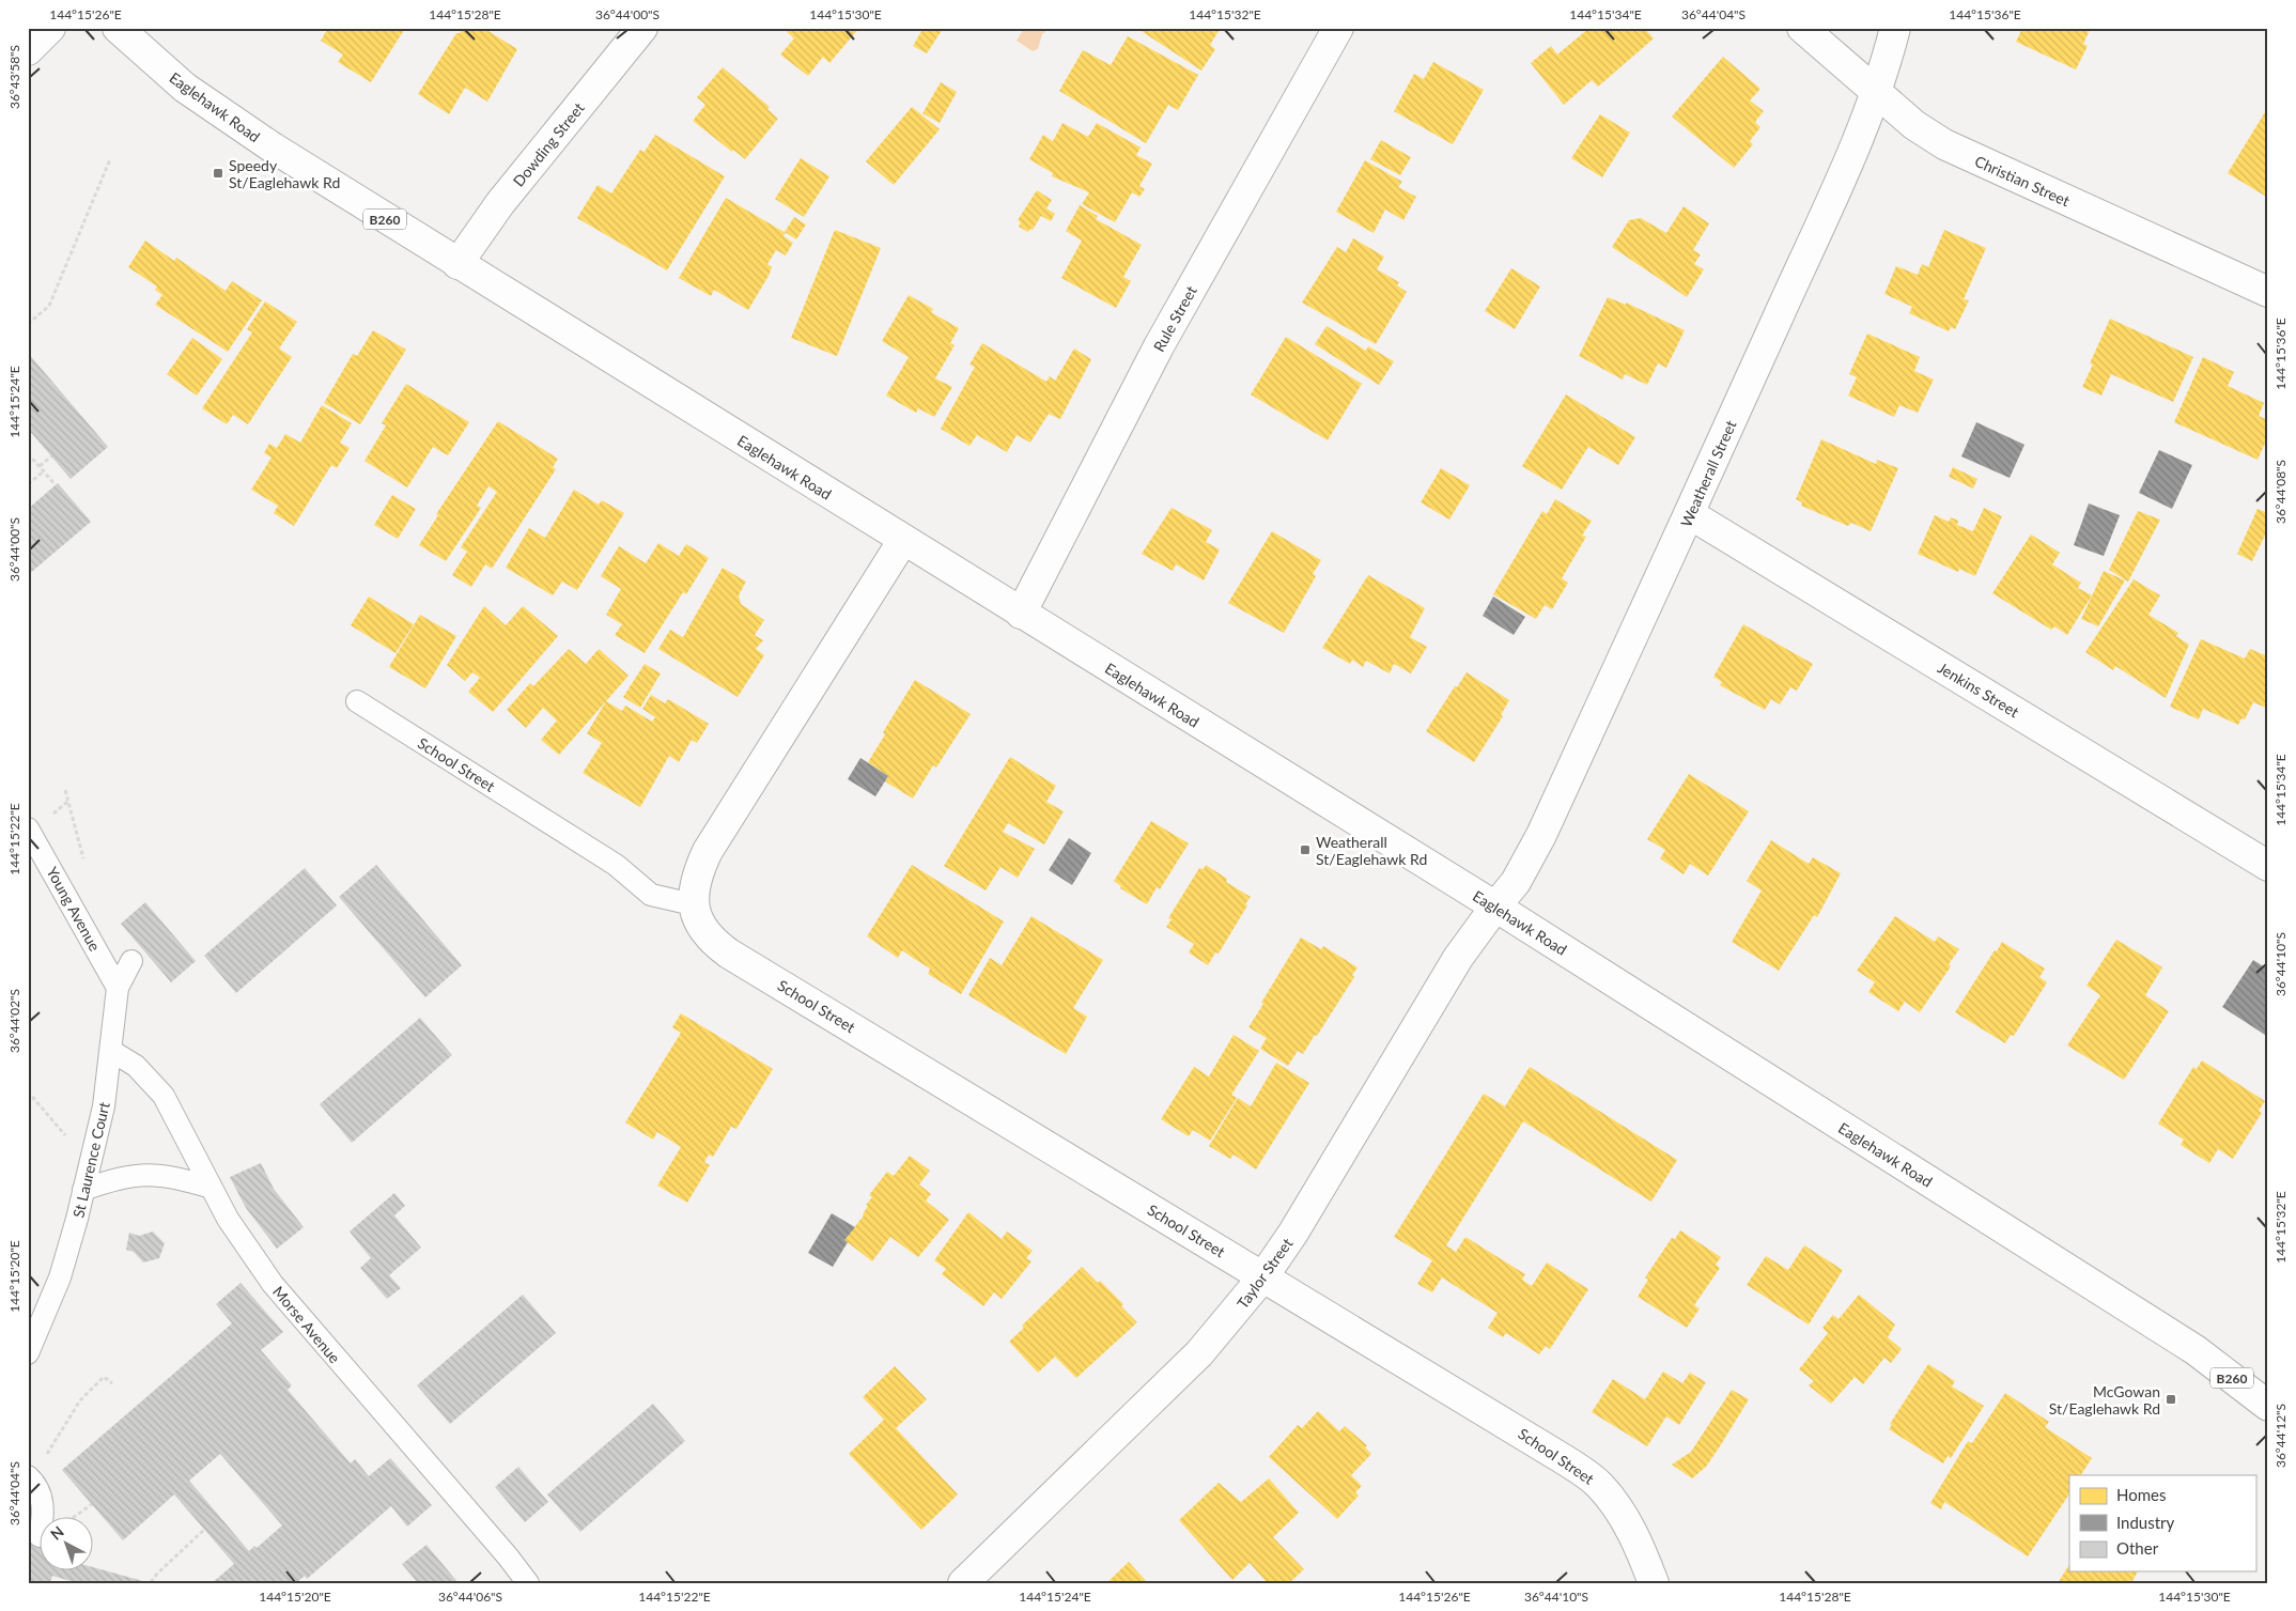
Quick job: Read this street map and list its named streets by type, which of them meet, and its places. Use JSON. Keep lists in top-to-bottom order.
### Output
{
  "streets": {
    "street": [
      "Eaglehawk Road",
      "Dowding Street",
      "Christian Street",
      "B260",
      "Rule Street",
      "Weatherall Street",
      "Jenkins Street",
      "School Street",
      "Taylor Street"
    ],
    "lane": ["Young Avenue", "St Laurence Court", "Morse Avenue"]
  },
  "crossings": [
    ["Eaglehawk Road", "Dowding Street"],
    ["Eaglehawk Road", "Rule Street"],
    ["Eaglehawk Road", "Weatherall Street"],
    ["Eaglehawk Road", "School Street"],
    ["Eaglehawk Road", "Taylor Street"],
    ["Christian Street", "Weatherall Street"],
    ["Weatherall Street", "Jenkins Street"],
    ["Weatherall Street", "Taylor Street"],
    ["School Street", "Taylor Street"],
    ["Young Avenue", "St Laurence Court"],
    ["St Laurence Court", "Morse Avenue"]
  ],
  "places": {
    "transit": ["Speedy St/Eaglehawk Rd", "Weatherall St/Eaglehawk Rd", "McGowan St/Eaglehawk Rd"]
  },
  "legend": ["Homes", "Industry", "Other"],
  "north": "top left",
  "coordinates": [
    "144°15'26\"E",
    "144°15'28\"E",
    "36°44'00\"S",
    "144°15'30\"E",
    "144°15'32\"E",
    "144°15'34\"E",
    "36°44'04\"S",
    "144°15'36\"E",
    "36°43'58\"S",
    "144°15'24\"E",
    "36°44'08\"S",
    "144°15'22\"E",
    "36°44'10\"S",
    "36°44'02\"S",
    "144°15'20\"E",
    "36°44'12\"S",
    "36°44'06\"S"
  ]
}
